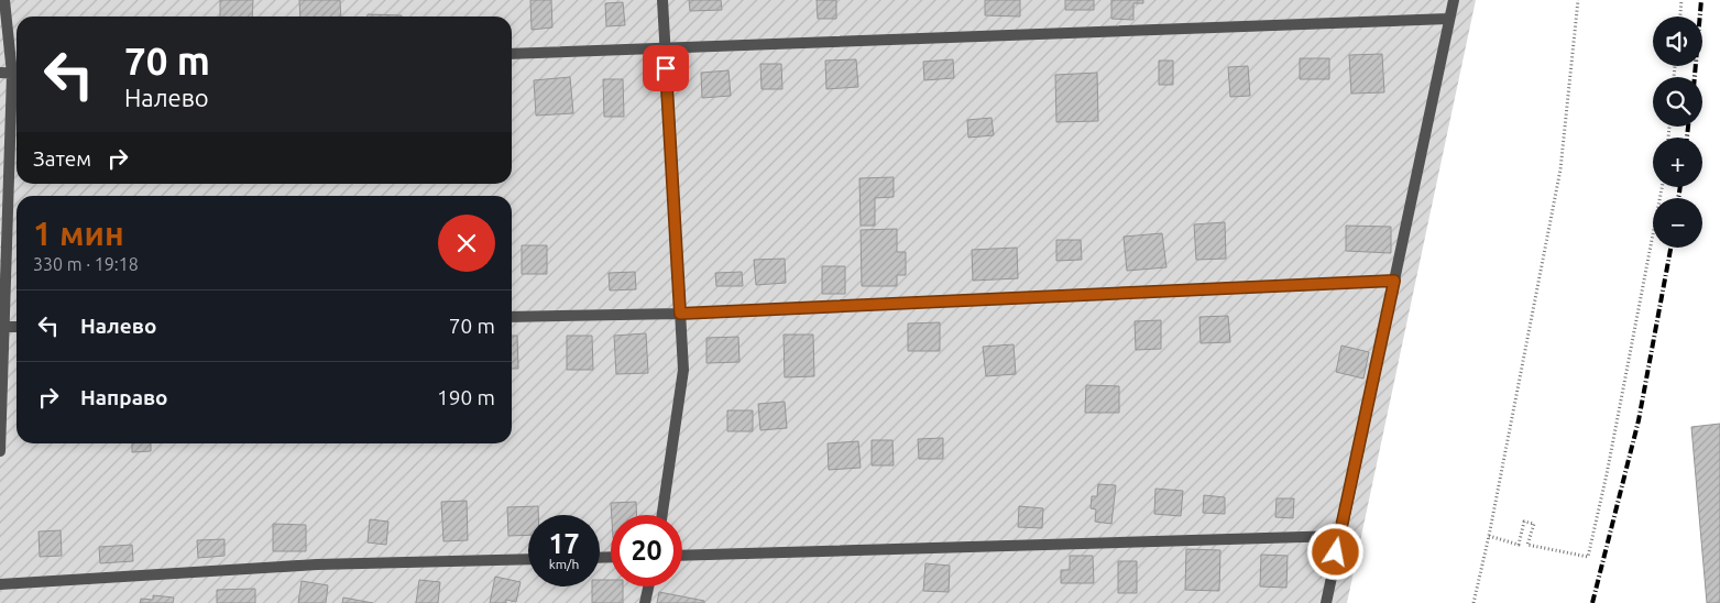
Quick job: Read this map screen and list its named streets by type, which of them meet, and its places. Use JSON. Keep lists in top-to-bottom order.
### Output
{
  "page": {
    "map_buttons": ["+", "−"],
    "turn": ["70 m", "Налево"],
    "then": "Затем",
    "heading": ["1 мин", "330 m · 19:18"],
    "list": [
      {
        "name": "Налево",
        "value": "70 m"
      },
      {
        "name": "Направо",
        "value": "190 m"
      }
    ],
    "speed": "17 km/h",
    "limit": "20"
  }
}
